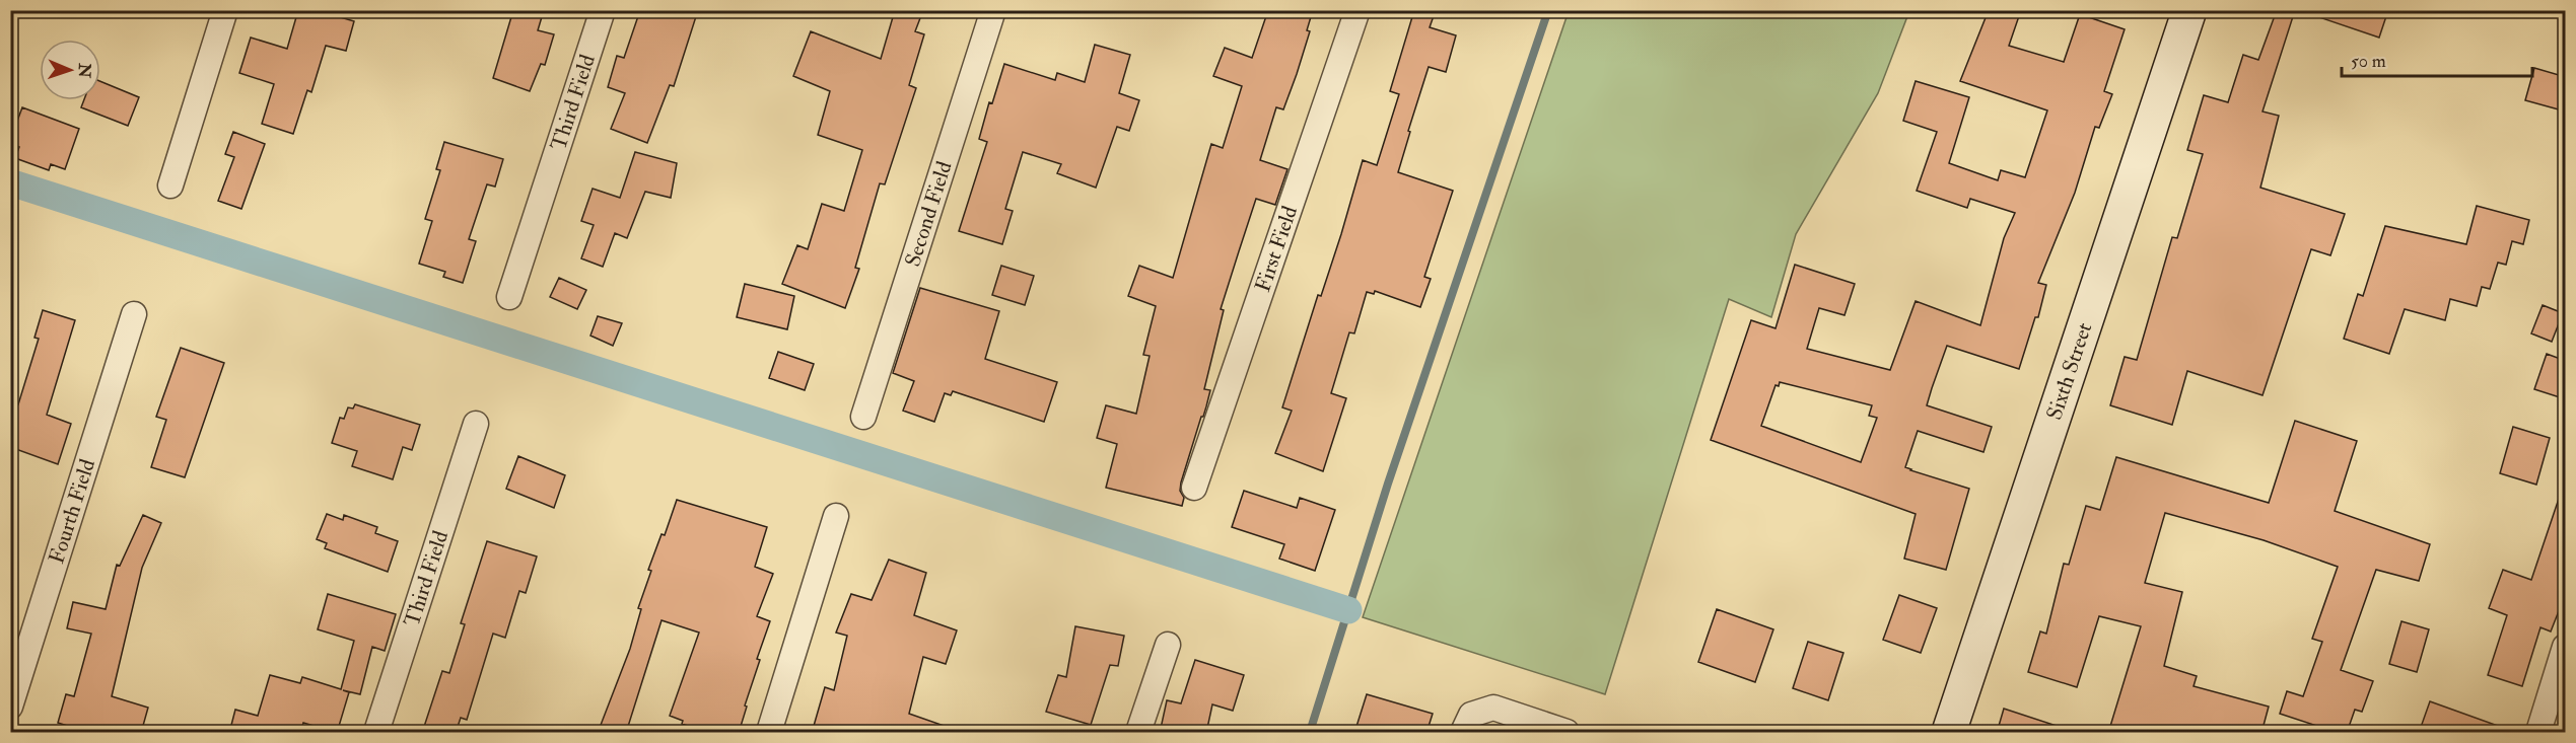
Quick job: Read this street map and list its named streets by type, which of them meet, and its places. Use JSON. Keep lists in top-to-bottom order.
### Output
{
  "streets": {
    "street": [
      "Third Field",
      "Second Field",
      "First Field",
      "Sixth Street",
      "Fourth Field"
    ]
  },
  "scale_bar": "50 m",
  "north": "right"
}
